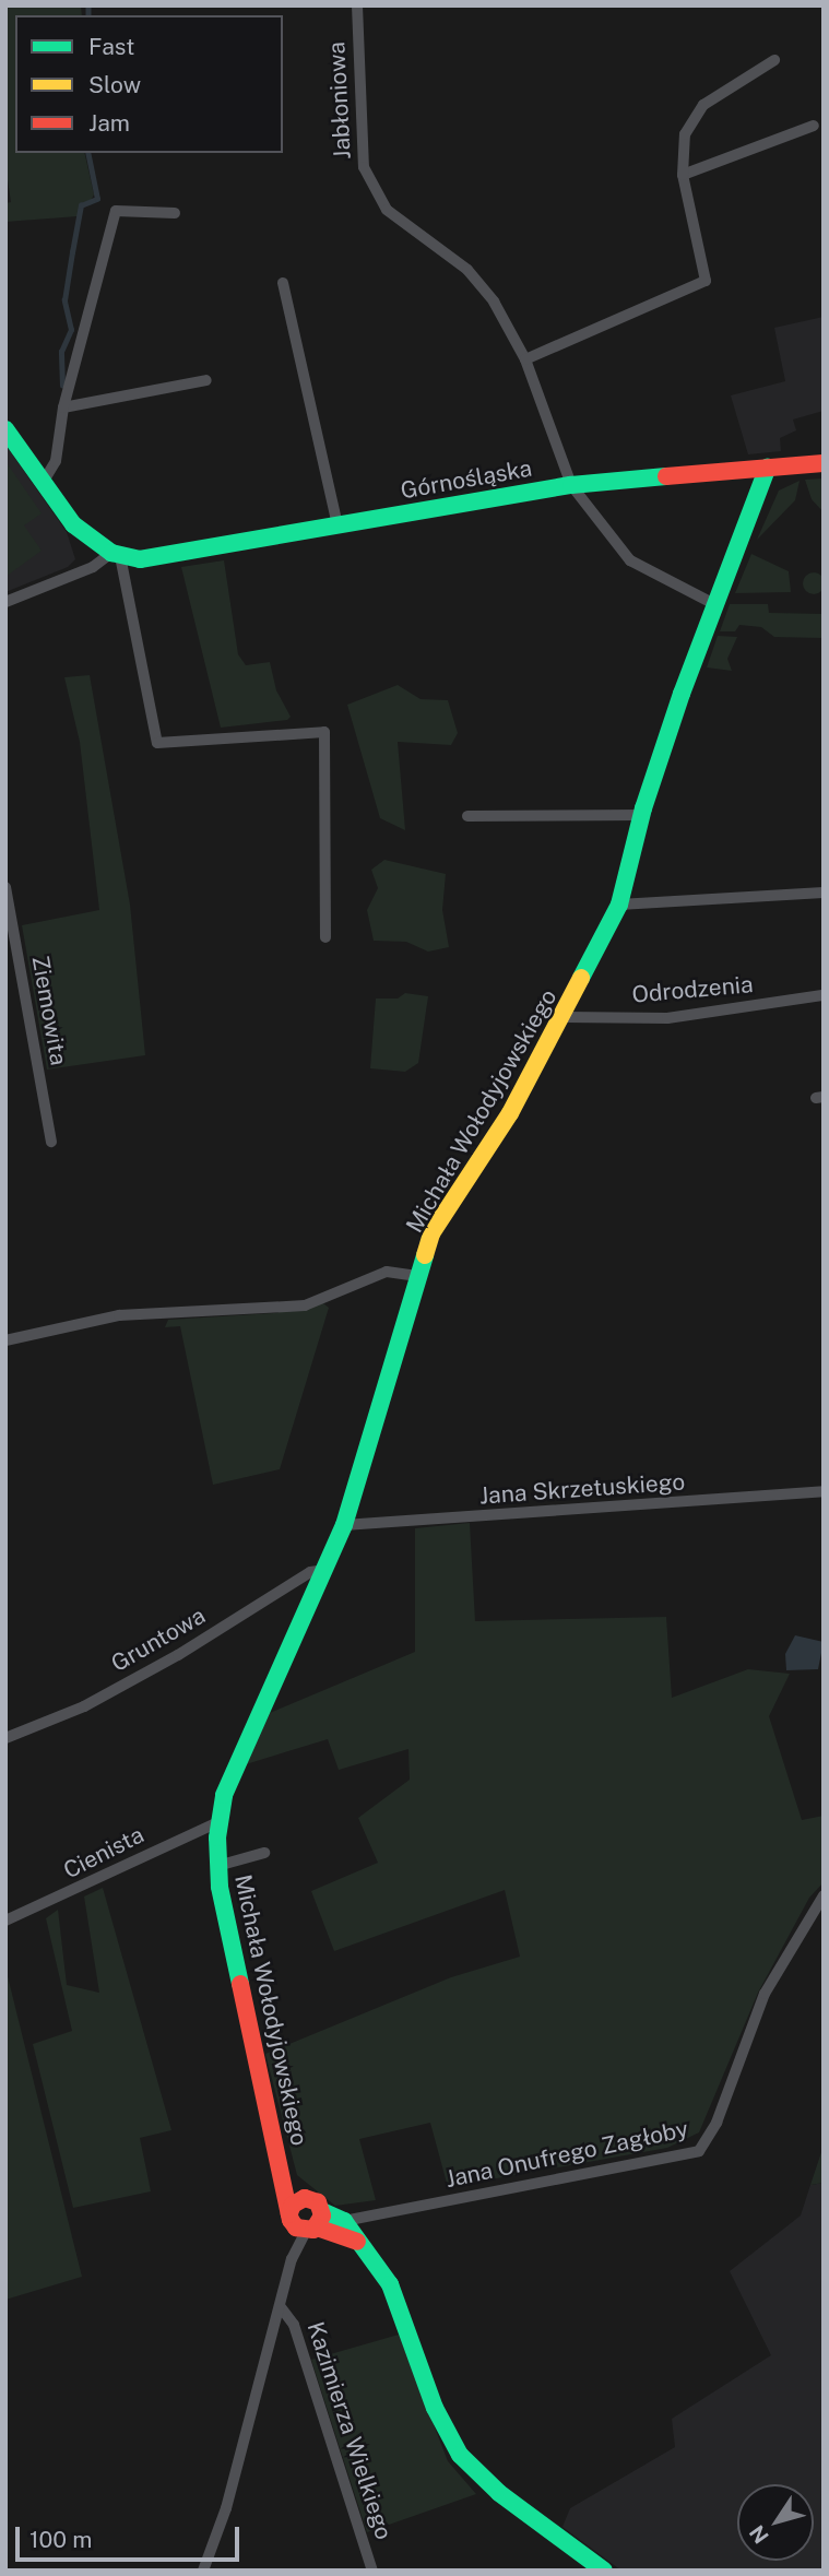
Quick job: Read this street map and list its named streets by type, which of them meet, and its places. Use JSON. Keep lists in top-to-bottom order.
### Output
{
  "streets": {
    "street": [
      "Jabłoniowa",
      "Górnośląska",
      "Odrodzenia",
      "Ziemowita",
      "Michała Wołodyjowskiego",
      "Jana Skrzetuskiego",
      "Gruntowa",
      "Cienista",
      "Jana Onufrego Zagłoby",
      "Kazimierza Wielkiego"
    ]
  },
  "crossings": [
    ["Jabłoniowa", "Górnośląska"],
    ["Jabłoniowa", "Michała Wołodyjowskiego"],
    ["Górnośląska", "Michała Wołodyjowskiego"],
    ["Odrodzenia", "Michała Wołodyjowskiego"],
    ["Michała Wołodyjowskiego", "Jana Skrzetuskiego"],
    ["Michała Wołodyjowskiego", "Gruntowa"],
    ["Michała Wołodyjowskiego", "Cienista"]
  ],
  "legend": ["Fast", "Slow", "Jam"],
  "scale_bar": "100 m",
  "north": "bottom left"
}
